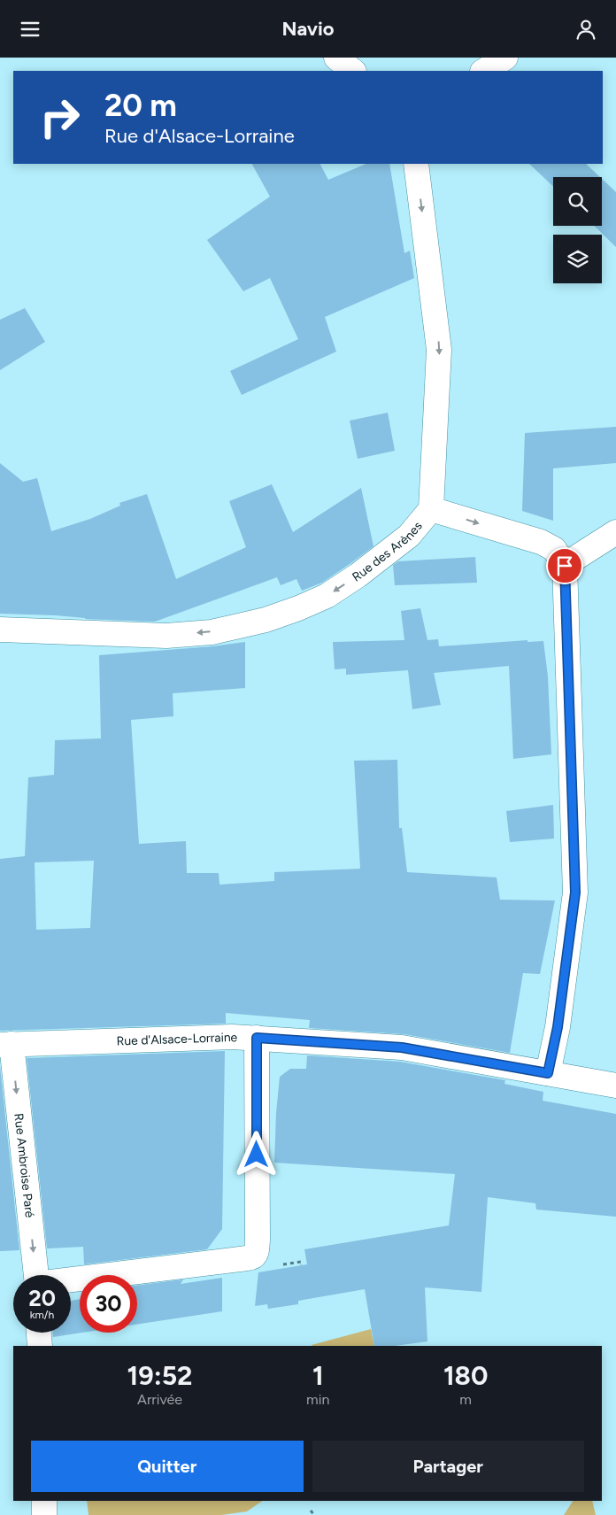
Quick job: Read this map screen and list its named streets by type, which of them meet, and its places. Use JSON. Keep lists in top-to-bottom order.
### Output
{
  "streets": {
    "street": ["Rue des Arènes", "Rue d'Alsace-Lorraine", "Rue Ambroise Paré"]
  },
  "crossings": [
    ["Rue d'Alsace-Lorraine", "Rue Ambroise Paré"]
  ],
  "one_way": ["Rue Ambroise Paré"],
  "page": {
    "header": "Navio",
    "turn": ["20 m", "Rue d'Alsace-Lorraine"],
    "speed": "20 km/h",
    "limit": "30",
    "eta": [
      "19:52",
      "Arrivée",
      "1",
      "min",
      "180",
      "m"
    ],
    "buttons": ["Quitter", "Partager"]
  }
}
